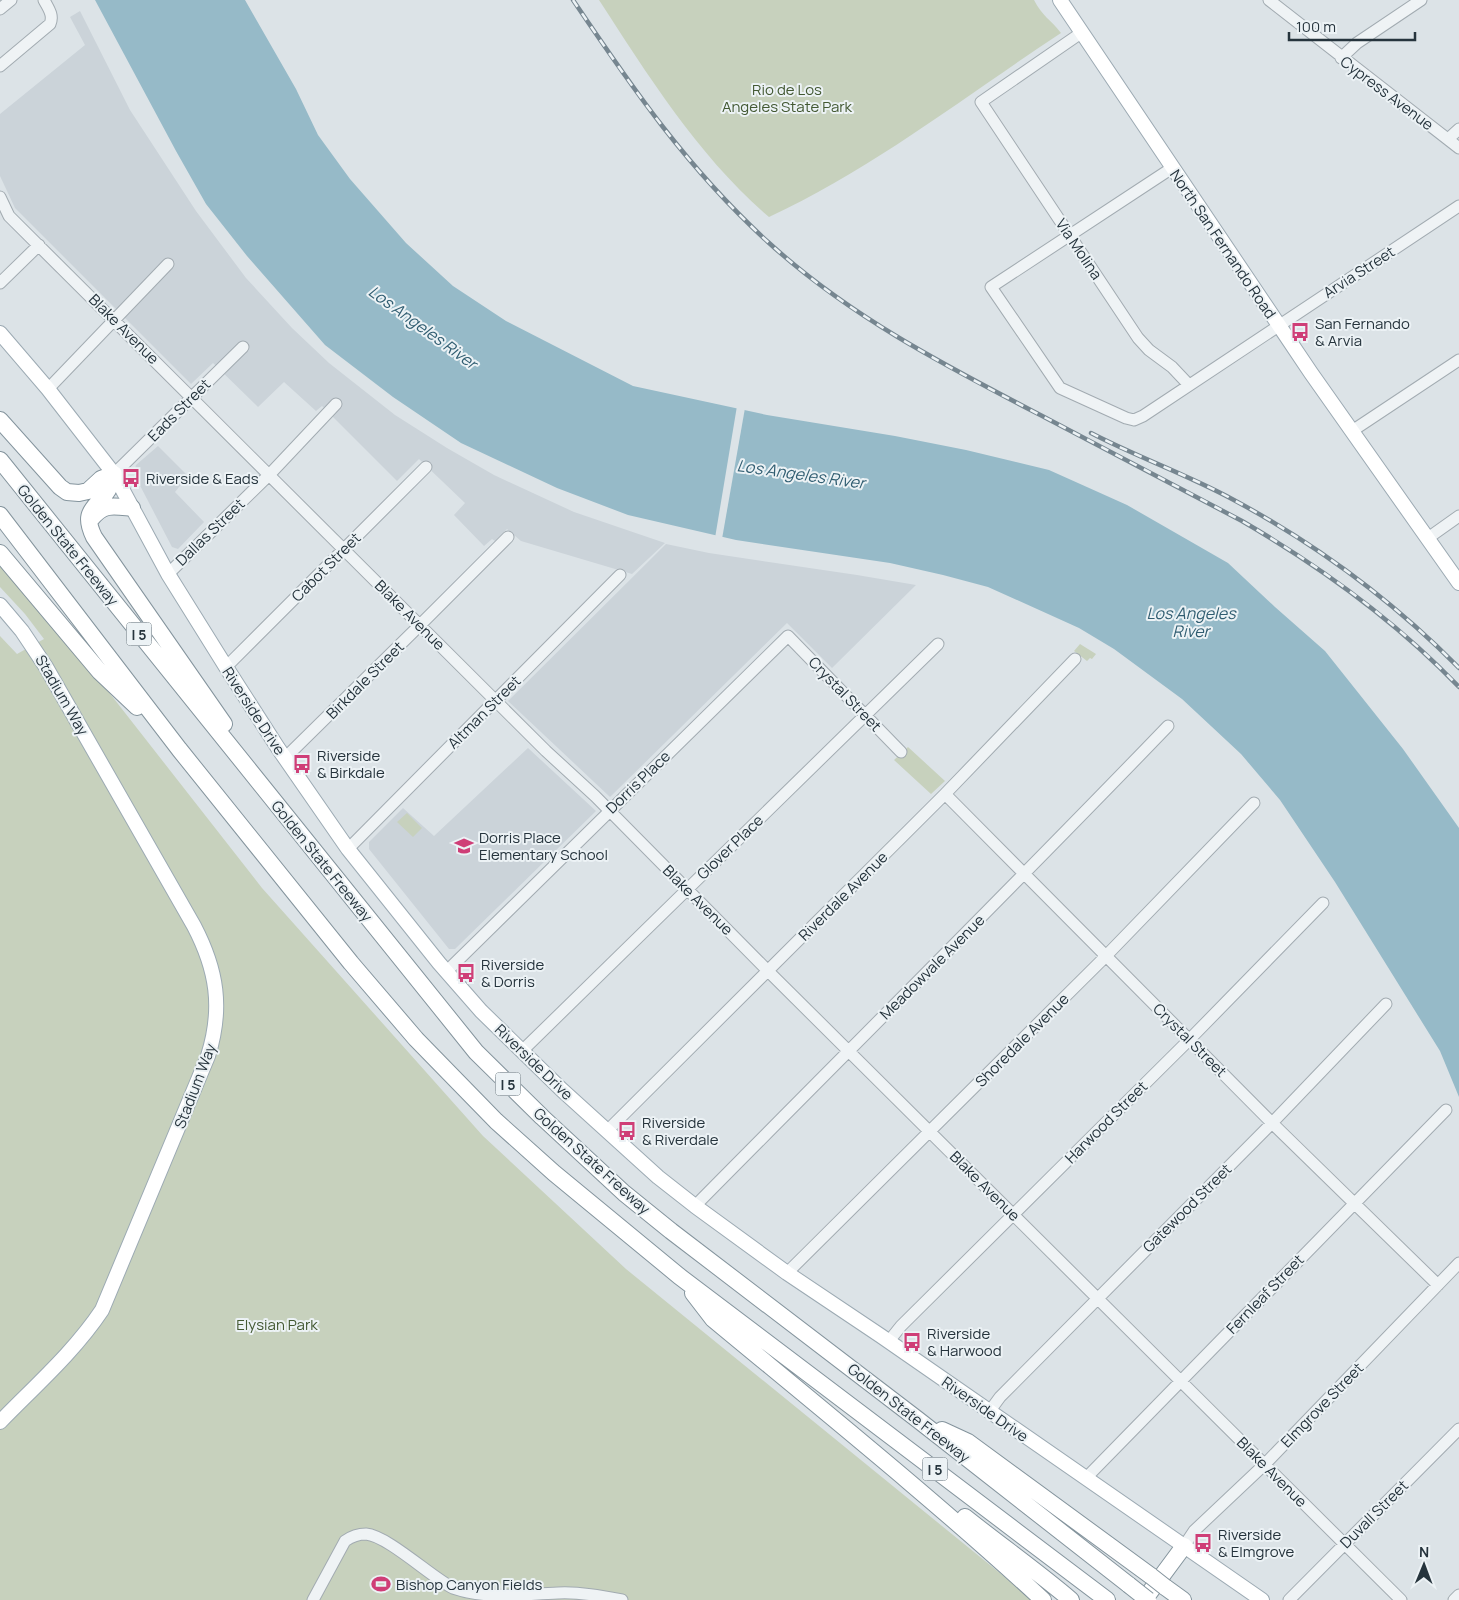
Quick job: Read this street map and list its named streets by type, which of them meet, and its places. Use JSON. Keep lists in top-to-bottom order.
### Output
{
  "streets": {
    "highway": ["Golden State Freeway", "I 5"],
    "main road": ["North San Fernando Road", "Stadium Way", "Riverside Drive"],
    "street": [
      "Cypress Avenue",
      "Via Molina",
      "Arvia Street",
      "Blake Avenue",
      "Eads Street",
      "Dallas Street",
      "Cabot Street",
      "Birkdale Street",
      "Crystal Street",
      "Altman Street",
      "Dorris Place",
      "Glover Place",
      "Riverdale Avenue",
      "Meadowvale Avenue",
      "Shoredale Avenue",
      "Harwood Street",
      "Gatewood Street",
      "Fernleaf Street",
      "Elmgrove Street",
      "Duvall Street"
    ]
  },
  "crossings": [
    ["North San Fernando Road", "Via Molina"],
    ["North San Fernando Road", "Arvia Street"],
    ["Via Molina", "Arvia Street"],
    ["Blake Avenue", "Eads Street"],
    ["Blake Avenue", "Dallas Street"],
    ["Blake Avenue", "Cabot Street"],
    ["Blake Avenue", "Birkdale Street"],
    ["Blake Avenue", "Altman Street"],
    ["Blake Avenue", "Dorris Place"],
    ["Blake Avenue", "Glover Place"],
    ["Blake Avenue", "Riverdale Avenue"],
    ["Blake Avenue", "Meadowvale Avenue"],
    ["Blake Avenue", "Shoredale Avenue"],
    ["Blake Avenue", "Harwood Street"],
    ["Blake Avenue", "Gatewood Street"],
    ["Blake Avenue", "Fernleaf Street"],
    ["Blake Avenue", "Elmgrove Street"],
    ["Blake Avenue", "Duvall Street"],
    ["Eads Street", "Riverside Drive"],
    ["Dallas Street", "Riverside Drive"],
    ["Cabot Street", "Riverside Drive"],
    ["Birkdale Street", "Riverside Drive"],
    ["Crystal Street", "Dorris Place"],
    ["Crystal Street", "Glover Place"],
    ["Crystal Street", "Riverdale Avenue"],
    ["Crystal Street", "Meadowvale Avenue"],
    ["Crystal Street", "Shoredale Avenue"],
    ["Crystal Street", "Harwood Street"],
    ["Crystal Street", "Gatewood Street"],
    ["Crystal Street", "Fernleaf Street"],
    ["Crystal Street", "Elmgrove Street"],
    ["Riverside Drive", "Altman Street"],
    ["Riverside Drive", "Dorris Place"],
    ["Riverside Drive", "Glover Place"],
    ["Riverside Drive", "Riverdale Avenue"],
    ["Riverside Drive", "Meadowvale Avenue"],
    ["Riverside Drive", "Shoredale Avenue"],
    ["Riverside Drive", "Harwood Street"],
    ["Riverside Drive", "Gatewood Street"],
    ["Riverside Drive", "Fernleaf Street"],
    ["Riverside Drive", "Elmgrove Street"]
  ],
  "water": ["Los Angeles River"],
  "parks": ["Rio de Los Angeles State Park", "Elysian Park"],
  "places": {
    "bus stop": [
      "San Fernando & Arvia",
      "Riverside & Eads",
      "Riverside & Birkdale",
      "Riverside & Dorris",
      "Riverside & Riverdale",
      "Riverside & Harwood",
      "Riverside & Elmgrove"
    ],
    "school or university": ["Dorris Place Elementary School"],
    "sports": ["Bishop Canyon Fields"]
  },
  "scale_bar": "100 m",
  "north": "top"
}
